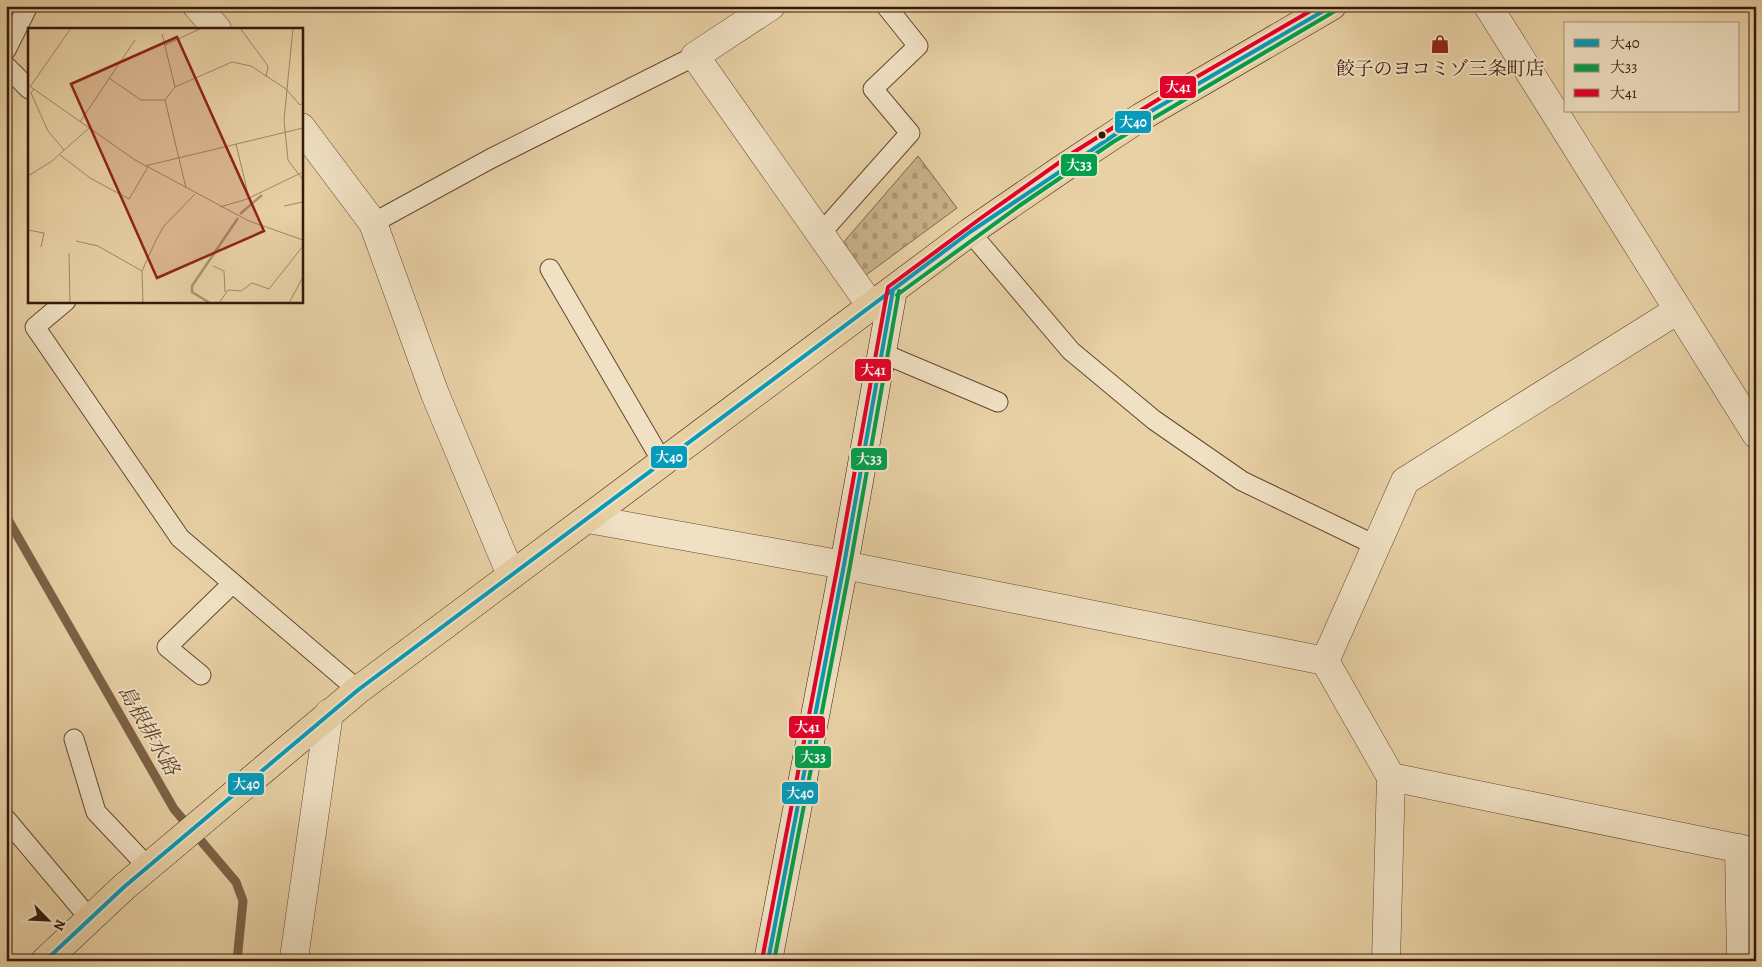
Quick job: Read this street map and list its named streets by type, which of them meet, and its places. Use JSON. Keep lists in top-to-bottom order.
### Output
{
  "water": ["島根排水路"],
  "places": {
    "shop": ["餃子のヨコミゾ三条町店"]
  },
  "lines": ["transit line 大40", "transit line 大41", "transit line 大33"],
  "legend": ["大40", "大33", "大41"],
  "north": "bottom right"
}
